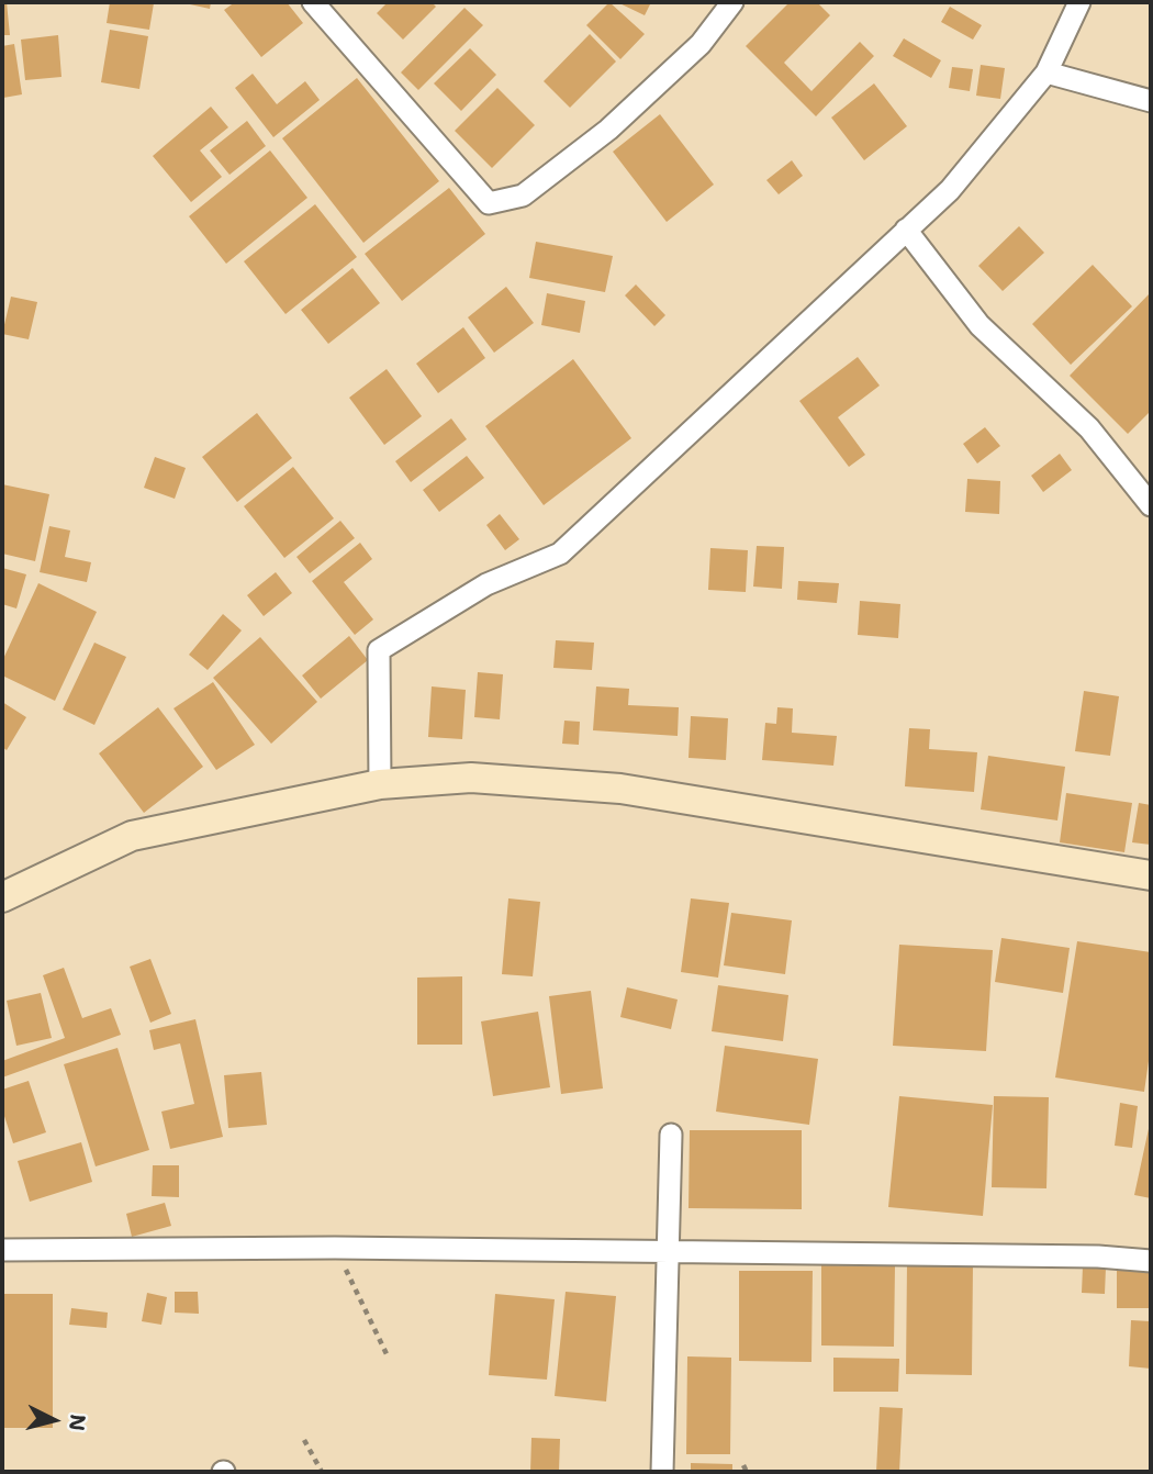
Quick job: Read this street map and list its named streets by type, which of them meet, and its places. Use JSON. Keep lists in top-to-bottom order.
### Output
{
  "north": "right"
}
